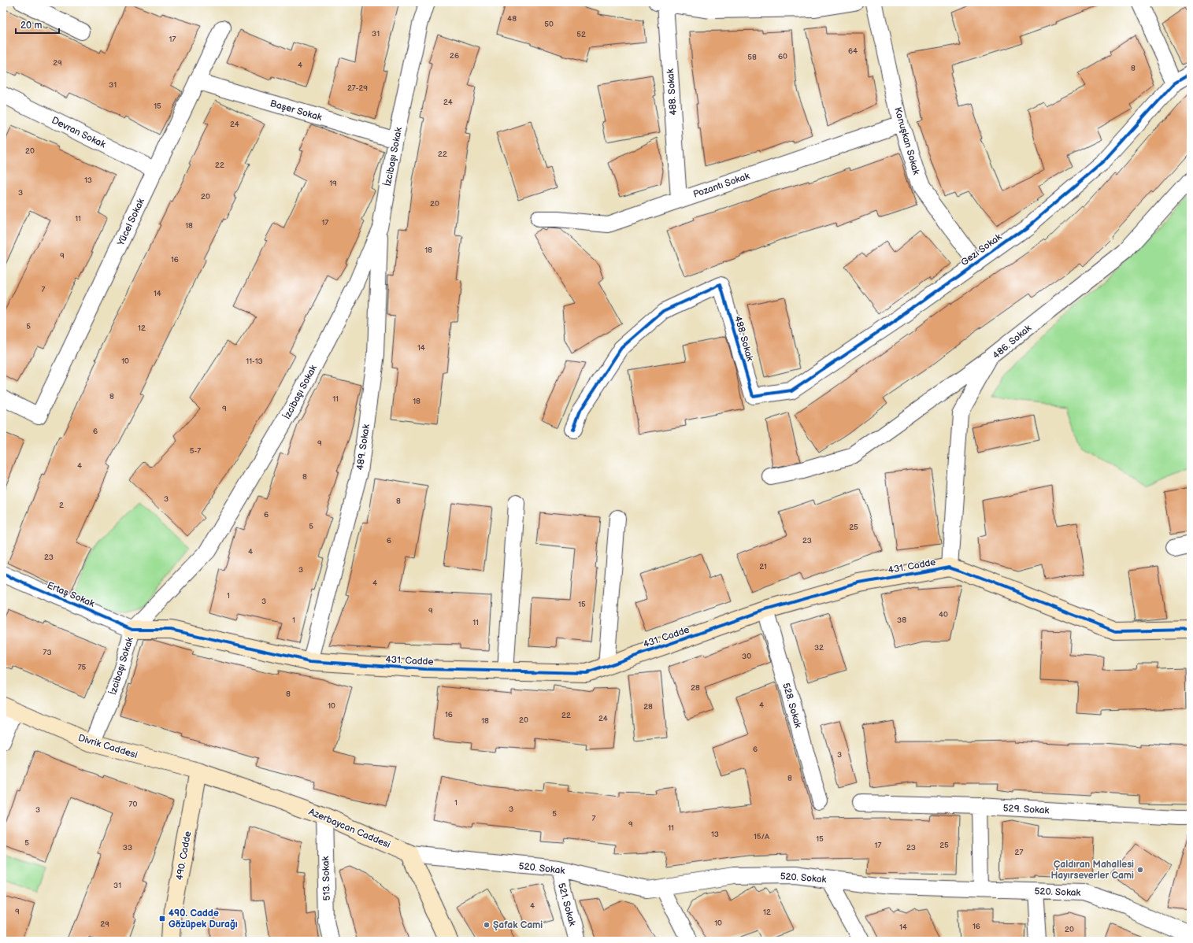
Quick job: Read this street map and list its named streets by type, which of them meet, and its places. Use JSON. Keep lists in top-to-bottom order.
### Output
{
  "streets": {
    "street": [
      "488. Sokak",
      "Başer Sokak",
      "Devran Sokak",
      "Konuşkan Sokak",
      "İzcibaşı Sokak",
      "Pozantı Sokak",
      "Yücel Sokak",
      "Gezi Sokak",
      "486. Sokak",
      "489. Sokak",
      "431. Cadde",
      "Ertaş Sokak",
      "528. Sokak",
      "Divrik Caddesi",
      "529. Sokak",
      "Azerbaycan Caddesi",
      "490. Cadde",
      "520. Sokak",
      "513. Sokak",
      "521. Sokak"
    ]
  },
  "crossings": [
    ["488. Sokak", "Pozantı Sokak"],
    ["488. Sokak", "Gezi Sokak"],
    ["Başer Sokak", "İzcibaşı Sokak"],
    ["Başer Sokak", "Yücel Sokak"],
    ["Devran Sokak", "Yücel Sokak"],
    ["Konuşkan Sokak", "Pozantı Sokak"],
    ["Konuşkan Sokak", "Gezi Sokak"],
    ["İzcibaşı Sokak", "489. Sokak"],
    ["İzcibaşı Sokak", "431. Cadde"],
    ["İzcibaşı Sokak", "Ertaş Sokak"],
    ["İzcibaşı Sokak", "Divrik Caddesi"],
    ["486. Sokak", "431. Cadde"],
    ["489. Sokak", "431. Cadde"],
    ["431. Cadde", "Ertaş Sokak"],
    ["431. Cadde", "528. Sokak"],
    ["Divrik Caddesi", "Azerbaycan Caddesi"],
    ["Divrik Caddesi", "490. Cadde"],
    ["Azerbaycan Caddesi", "490. Cadde"],
    ["Azerbaycan Caddesi", "520. Sokak"],
    ["Azerbaycan Caddesi", "513. Sokak"],
    ["520. Sokak", "521. Sokak"]
  ],
  "places": {
    "other": ["Çaldıran Mahallesi Hayırseverler Cami", "Şafak Cami"],
    "transit": ["490. Cadde Gözüpek Durağı"]
  },
  "house_numbers": [
    "48",
    "50",
    "31",
    "52",
    "17",
    "64",
    "26",
    "60",
    "58",
    "29",
    "4",
    "8",
    "31",
    "27-29",
    "24",
    "15",
    "24",
    "20",
    "22",
    "22",
    "13",
    "19",
    "3",
    "20",
    "20",
    "11",
    "17",
    "18",
    "18",
    "9",
    "16",
    "7",
    "14",
    "5",
    "12",
    "14",
    "10",
    "11-13",
    "8",
    "11",
    "18",
    "9",
    "6",
    "9",
    "5-7",
    "4",
    "8",
    "3",
    "8",
    "2",
    "6",
    "5",
    "25",
    "6",
    "23",
    "4",
    "23",
    "21",
    "3",
    "4",
    "1",
    "3",
    "15",
    "9",
    "40",
    "1",
    "38",
    "11",
    "32",
    "73",
    "30",
    "75",
    "28",
    "8",
    "4",
    "10",
    "28",
    "16",
    "22",
    "24",
    "20",
    "18",
    "6",
    "3",
    "8",
    "1",
    "70",
    "3",
    "3",
    "5",
    "7",
    "9",
    "11",
    "13",
    "15/A",
    "15",
    "5",
    "17",
    "25",
    "33",
    "23",
    "27",
    "31",
    "4",
    "9",
    "12",
    "10",
    "29",
    "16",
    "14",
    "20"
  ],
  "scale_bar": "20 m"
}
